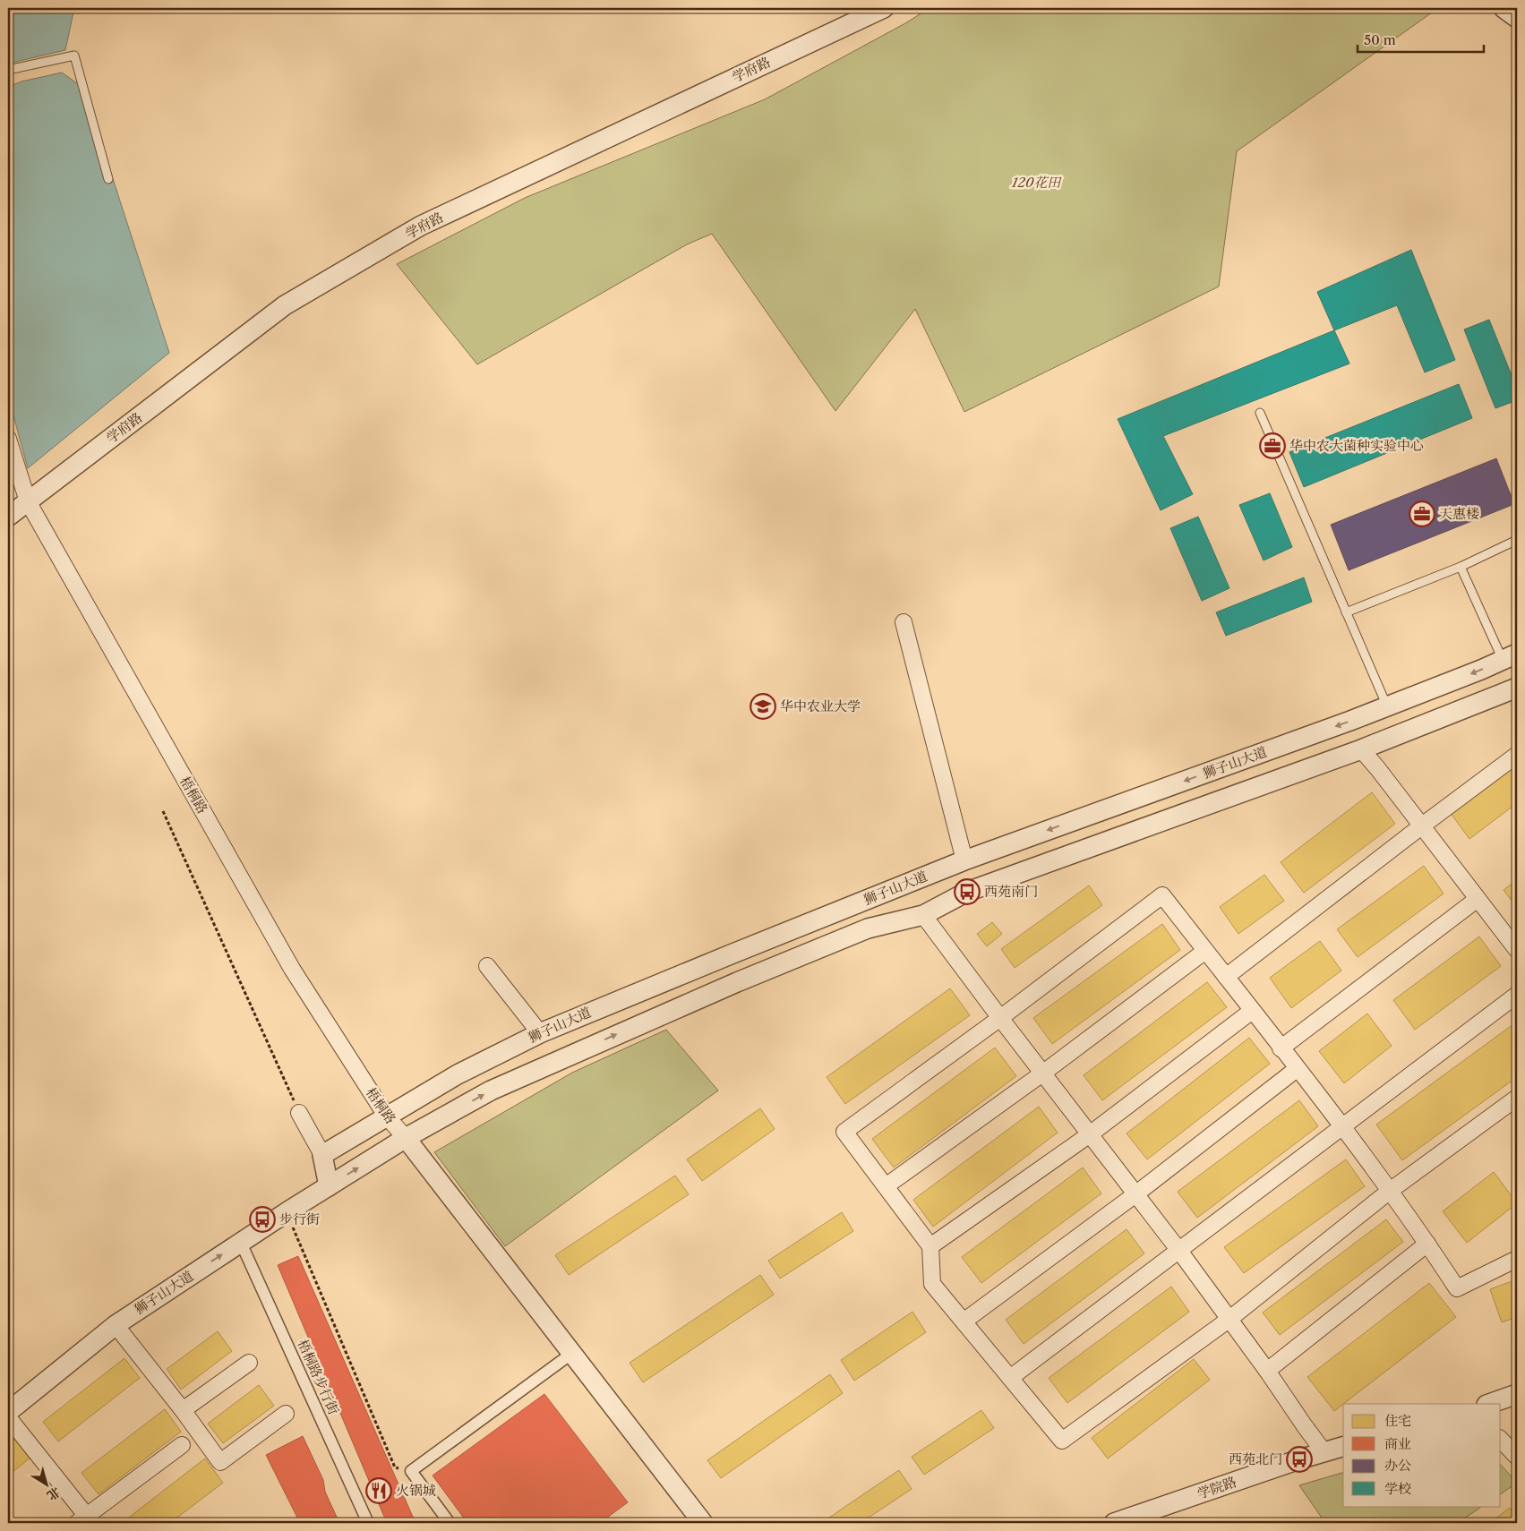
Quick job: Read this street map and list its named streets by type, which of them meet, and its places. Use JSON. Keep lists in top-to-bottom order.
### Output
{
  "streets": {
    "street": [
      "学府路",
      "狮子山大道",
      "梧桐路",
      "梧桐路步行街",
      "学院路"
    ]
  },
  "crossings": [
    ["学府路", "梧桐路"],
    ["狮子山大道", "梧桐路"],
    ["狮子山大道", "梧桐路步行街"]
  ],
  "parks": ["120花田"],
  "places": {
    "office": ["华中农大菌种实验中心", "天惠楼"],
    "school or university": ["华中农业大学"],
    "bus stop": ["西苑南门", "步行街", "西苑北门"],
    "restaurant": ["火锅城"]
  },
  "legend": [
    "住宅",
    "商业",
    "办公",
    "学校"
  ],
  "scale_bar": "50 m",
  "north": "bottom right"
}
